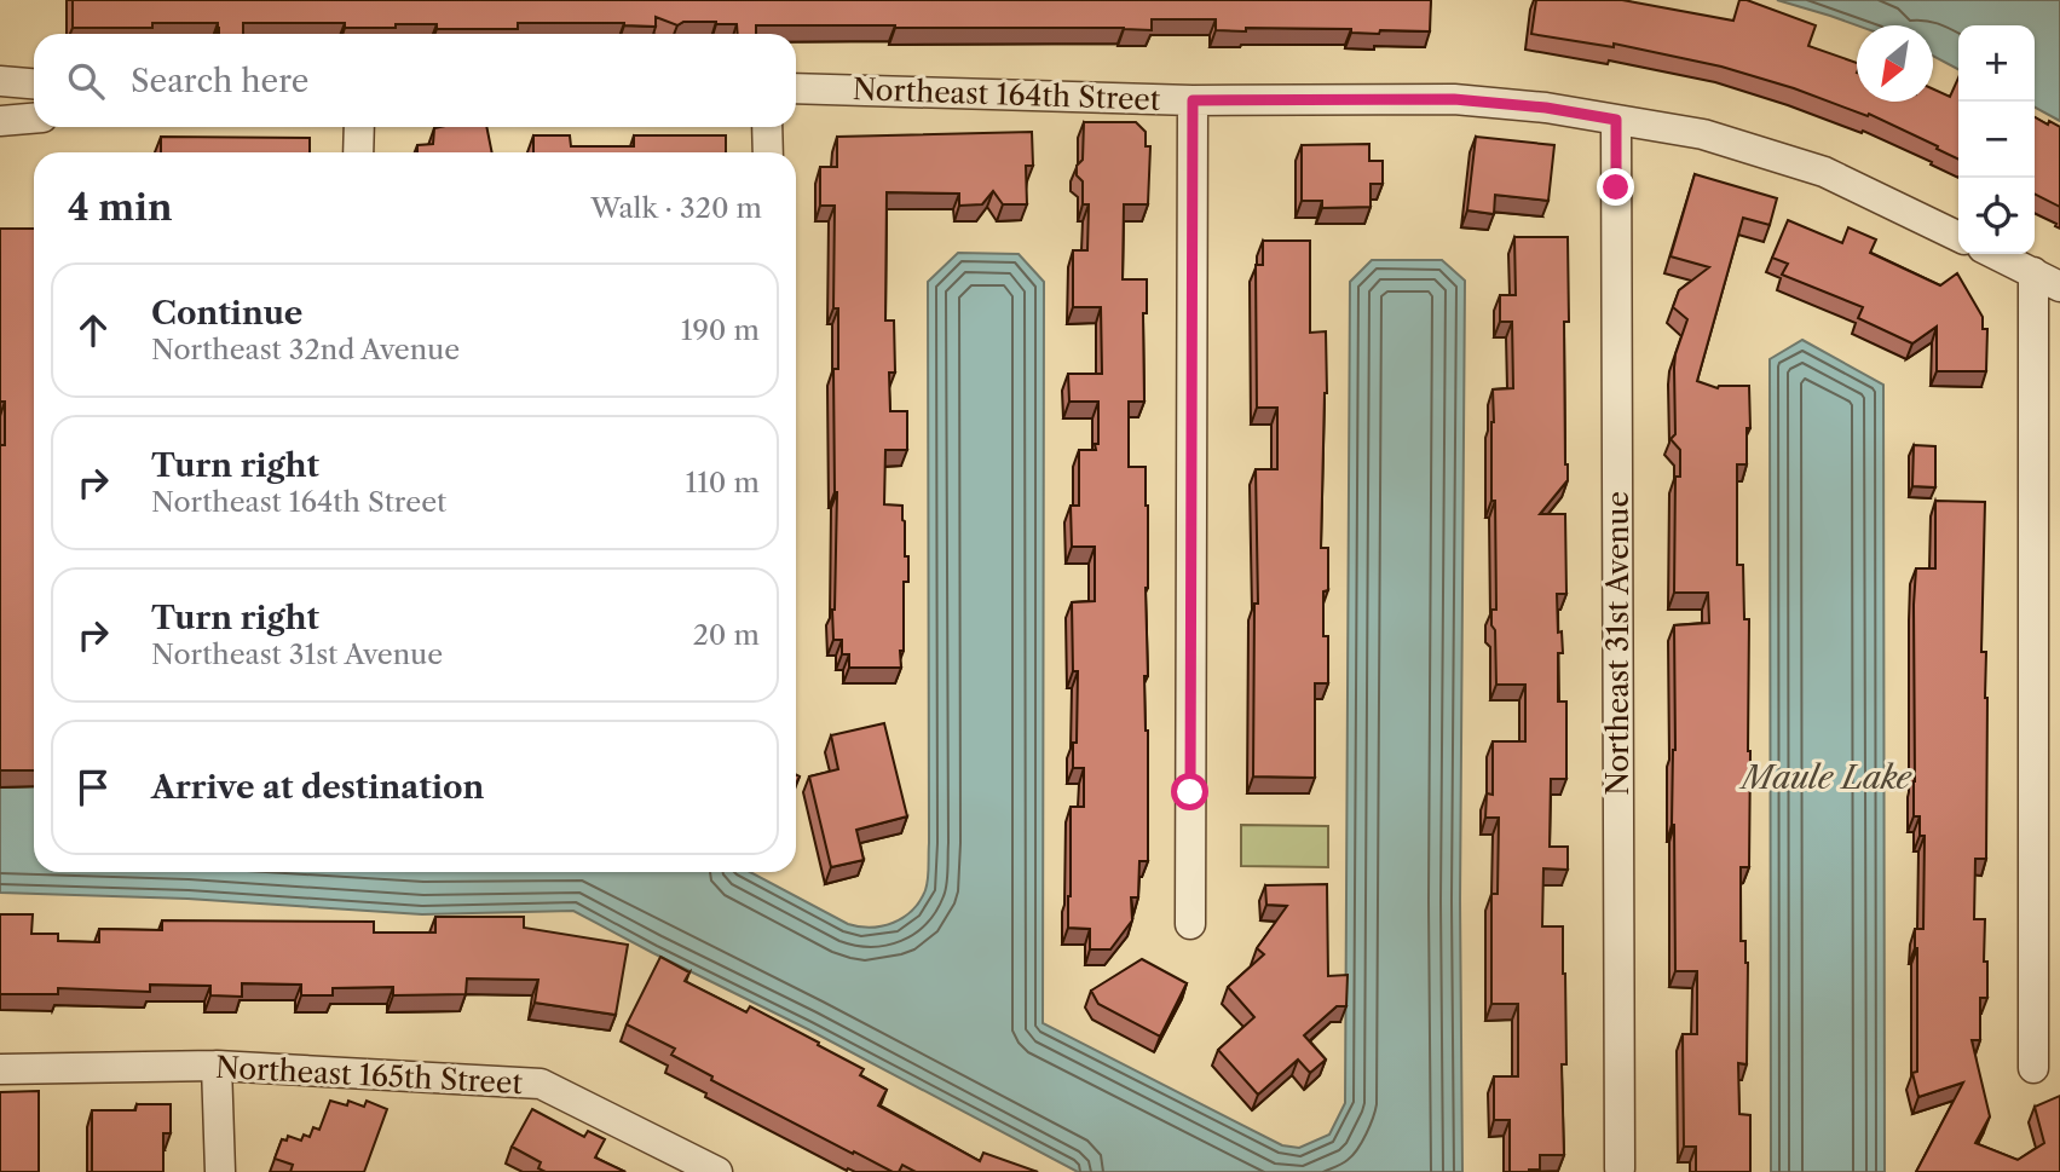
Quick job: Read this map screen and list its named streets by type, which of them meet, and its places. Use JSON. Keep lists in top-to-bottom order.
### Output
{
  "streets": {
    "street": ["Northeast 164th Street", "Northeast 31st Avenue", "Northeast 165th Street"]
  },
  "crossings": [
    ["Northeast 164th Street", "Northeast 31st Avenue"]
  ],
  "water": ["Maule Lake"],
  "north": "bottom left",
  "page": {
    "map_buttons": ["+", "−"],
    "search": "Search here",
    "heading": ["4 min", "Walk · 320 m"],
    "list": [
      ["Continue", "Northeast 32nd Avenue", "190 m"],
      ["Turn right", "Northeast 164th Street", "110 m"],
      ["Turn right", "Northeast 31st Avenue", "20 m"],
      "Arrive at destination"
    ]
  }
}
